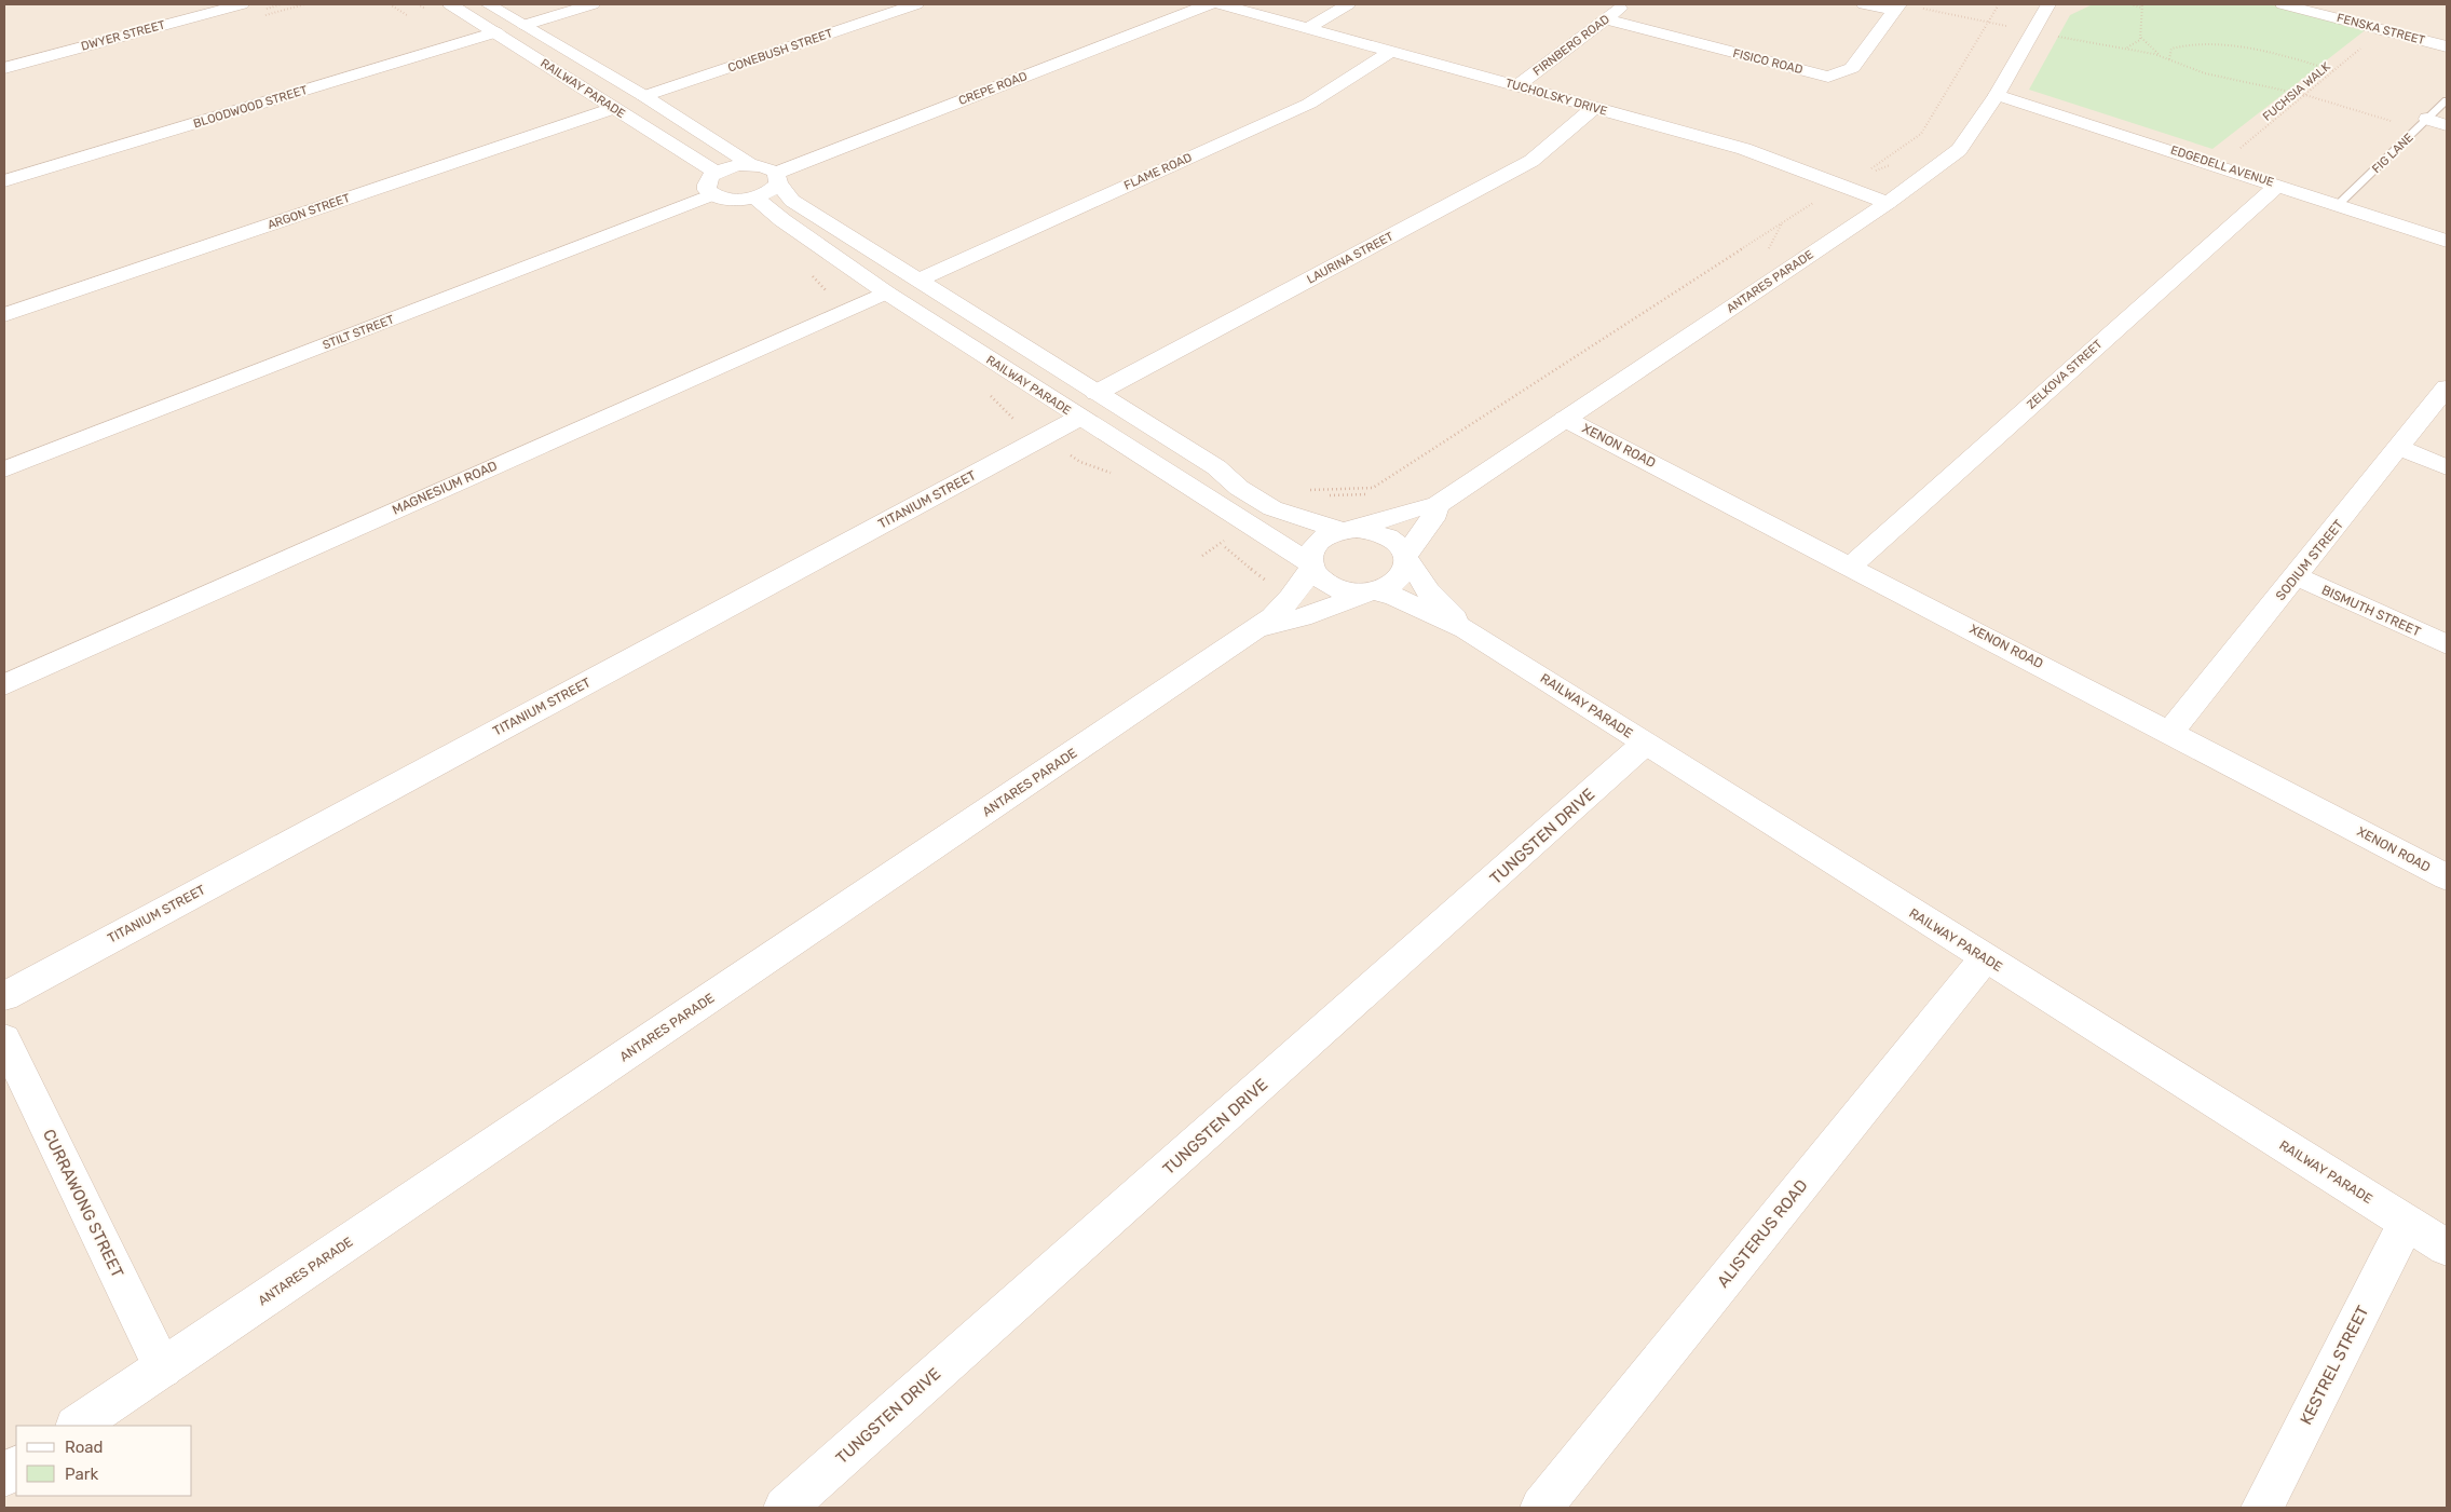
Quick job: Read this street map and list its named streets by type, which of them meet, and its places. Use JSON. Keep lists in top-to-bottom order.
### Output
{
  "streets": {
    "street": [
      "FENSKA STREET",
      "DWYER STREET",
      "FIRNBERG ROAD",
      "CONEBUSH STREET",
      "FISICO ROAD",
      "RAILWAY PARADE",
      "CREPE ROAD",
      "TUCHOLSKY DRIVE",
      "BLOODWOOD STREET",
      "EDGEDELL AVENUE",
      "FLAME ROAD",
      "ARGON STREET",
      "LAURINA STREET",
      "ANTARES PARADE",
      "STILT STREET",
      "ZELKOVA STREET",
      "XENON ROAD",
      "MAGNESIUM ROAD",
      "TITANIUM STREET",
      "SODIUM STREET",
      "BISMUTH STREET",
      "TUNGSTEN DRIVE",
      "CURRAWONG STREET",
      "ALISTERUS ROAD",
      "KESTREL STREET"
    ],
    "lane": ["FIG LANE"],
    "path": ["FUCHSIA WALK"]
  },
  "crossings": [
    ["FENSKA STREET", "FUCHSIA WALK"],
    ["FIRNBERG ROAD", "FISICO ROAD"],
    ["FIRNBERG ROAD", "TUCHOLSKY DRIVE"],
    ["CONEBUSH STREET", "RAILWAY PARADE"],
    ["RAILWAY PARADE", "CREPE ROAD"],
    ["RAILWAY PARADE", "BLOODWOOD STREET"],
    ["RAILWAY PARADE", "ARGON STREET"],
    ["RAILWAY PARADE", "ANTARES PARADE"],
    ["RAILWAY PARADE", "MAGNESIUM ROAD"],
    ["RAILWAY PARADE", "TITANIUM STREET"],
    ["RAILWAY PARADE", "TUNGSTEN DRIVE"],
    ["RAILWAY PARADE", "ALISTERUS ROAD"],
    ["RAILWAY PARADE", "KESTREL STREET"],
    ["FUCHSIA WALK", "EDGEDELL AVENUE"],
    ["TUCHOLSKY DRIVE", "FLAME ROAD"],
    ["TUCHOLSKY DRIVE", "LAURINA STREET"],
    ["TUCHOLSKY DRIVE", "ANTARES PARADE"],
    ["FIG LANE", "EDGEDELL AVENUE"],
    ["EDGEDELL AVENUE", "ANTARES PARADE"],
    ["EDGEDELL AVENUE", "ZELKOVA STREET"],
    ["ANTARES PARADE", "XENON ROAD"],
    ["ANTARES PARADE", "CURRAWONG STREET"],
    ["ZELKOVA STREET", "XENON ROAD"],
    ["XENON ROAD", "SODIUM STREET"],
    ["SODIUM STREET", "BISMUTH STREET"]
  ],
  "legend": ["Road", "Park"]
}
